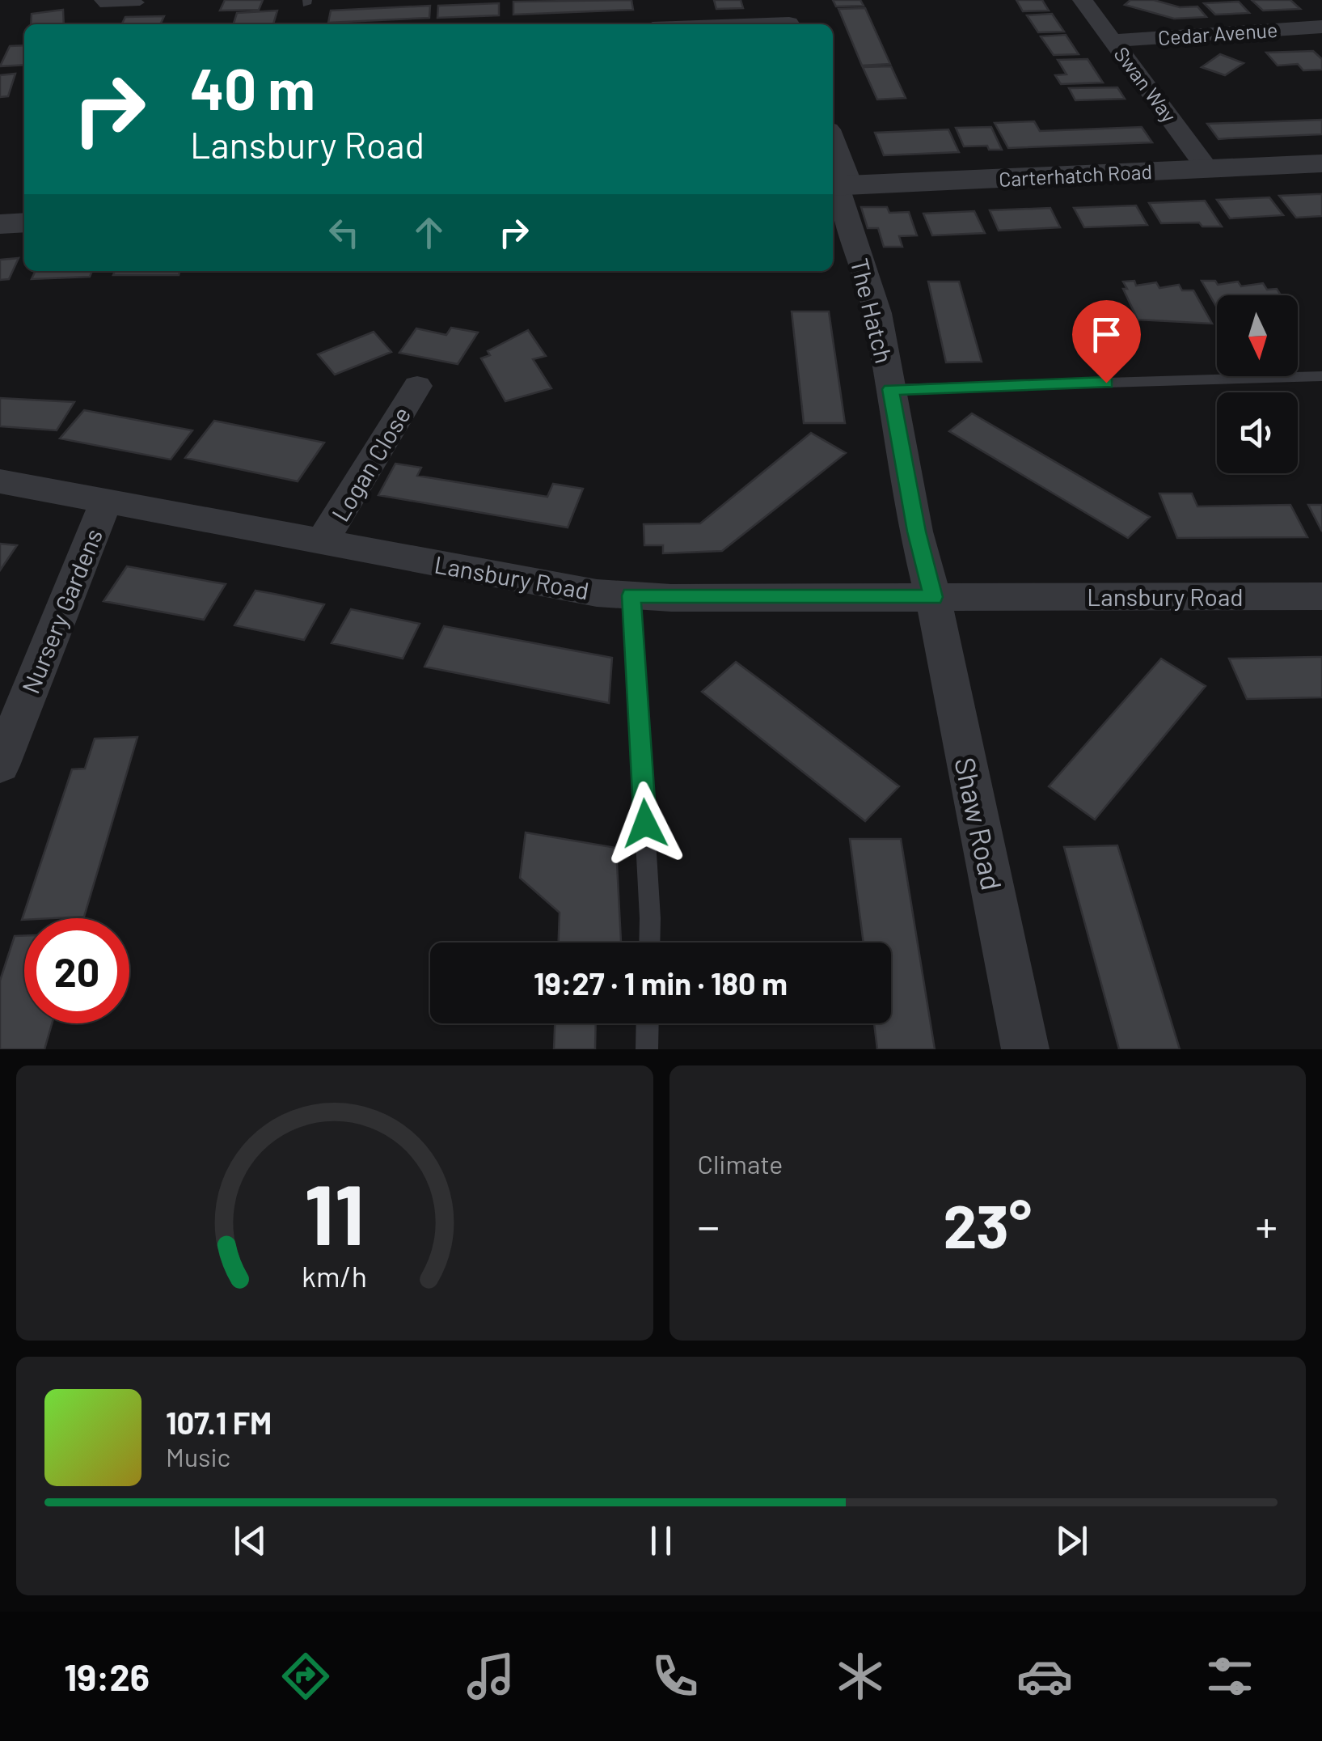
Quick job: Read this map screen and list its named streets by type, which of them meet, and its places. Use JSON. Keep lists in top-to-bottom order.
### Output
{
  "streets": {
    "street": [
      "Cedar Avenue",
      "Swan Way",
      "Carterhatch Road",
      "The Hatch",
      "Logan Close",
      "Lansbury Road",
      "Nursery Gardens",
      "Shaw Road"
    ]
  },
  "crossings": [
    ["Cedar Avenue", "Swan Way"],
    ["Swan Way", "Carterhatch Road"],
    ["Carterhatch Road", "The Hatch"],
    ["The Hatch", "Lansbury Road"],
    ["The Hatch", "Shaw Road"],
    ["Logan Close", "Lansbury Road"],
    ["Lansbury Road", "Nursery Gardens"],
    ["Lansbury Road", "Shaw Road"]
  ],
  "north": "bottom",
  "page": {
    "turn": ["40 m", "Lansbury Road"],
    "limit": "20",
    "trip": "19:27 · 1 min · 180 m",
    "tile": "Climate",
    "heat": ["−", "23°", "+"],
    "song": ["107.1 FM", "Music"],
    "tabs": "19:26",
    "gauge": ["11", "km/h"]
  }
}
